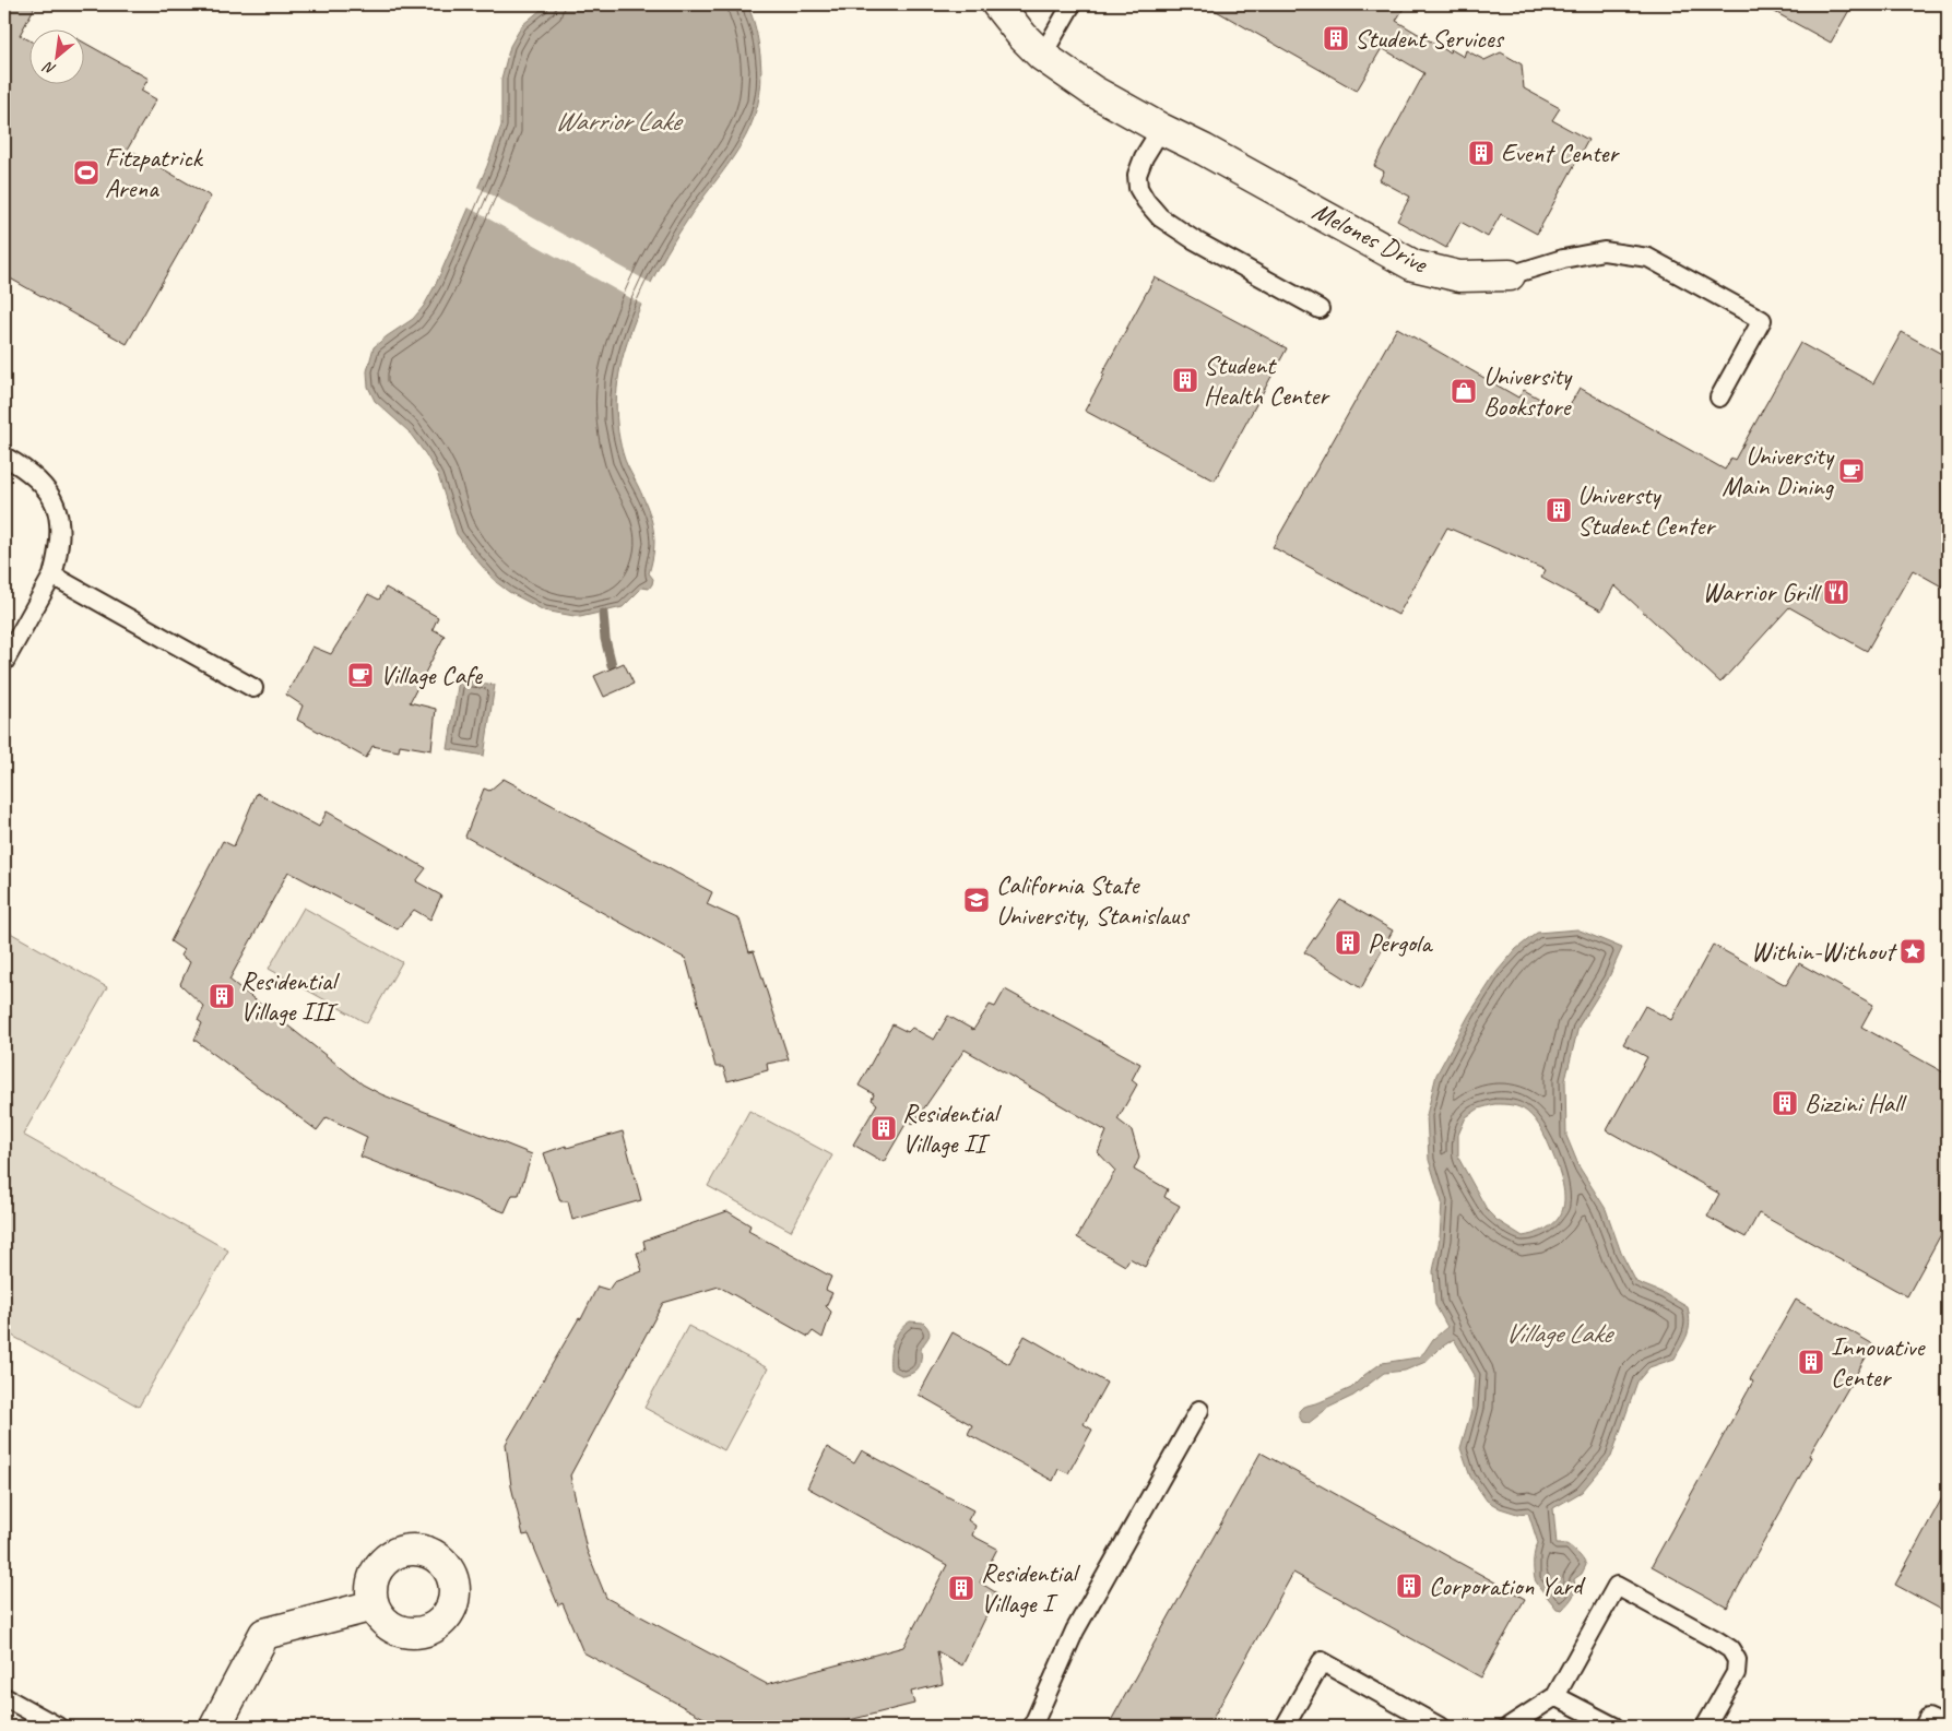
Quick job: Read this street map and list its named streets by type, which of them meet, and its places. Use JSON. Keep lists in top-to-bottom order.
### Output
{
  "streets": {
    "street": ["Melones Drive"]
  },
  "water": ["Warrior Lake", "Village Lake"],
  "places": {
    "building": [
      "Student Services",
      "Event Center",
      "Student Health Center",
      "Universty Student Center",
      "Pergola",
      "Residential Village III",
      "Bizzini Hall",
      "Residential Village II",
      "Innovative Center",
      "Corporation Yard",
      "Residential Village I"
    ],
    "sports": ["Fitzpatrick Arena"],
    "shop": ["University Bookstore"],
    "cafe": ["University Main Dining", "Village Cafe"],
    "restaurant": ["Warrior Grill"],
    "school or university": ["California State University, Stanislaus"],
    "place": ["Within-Without"]
  },
  "north": "bottom left"
}
